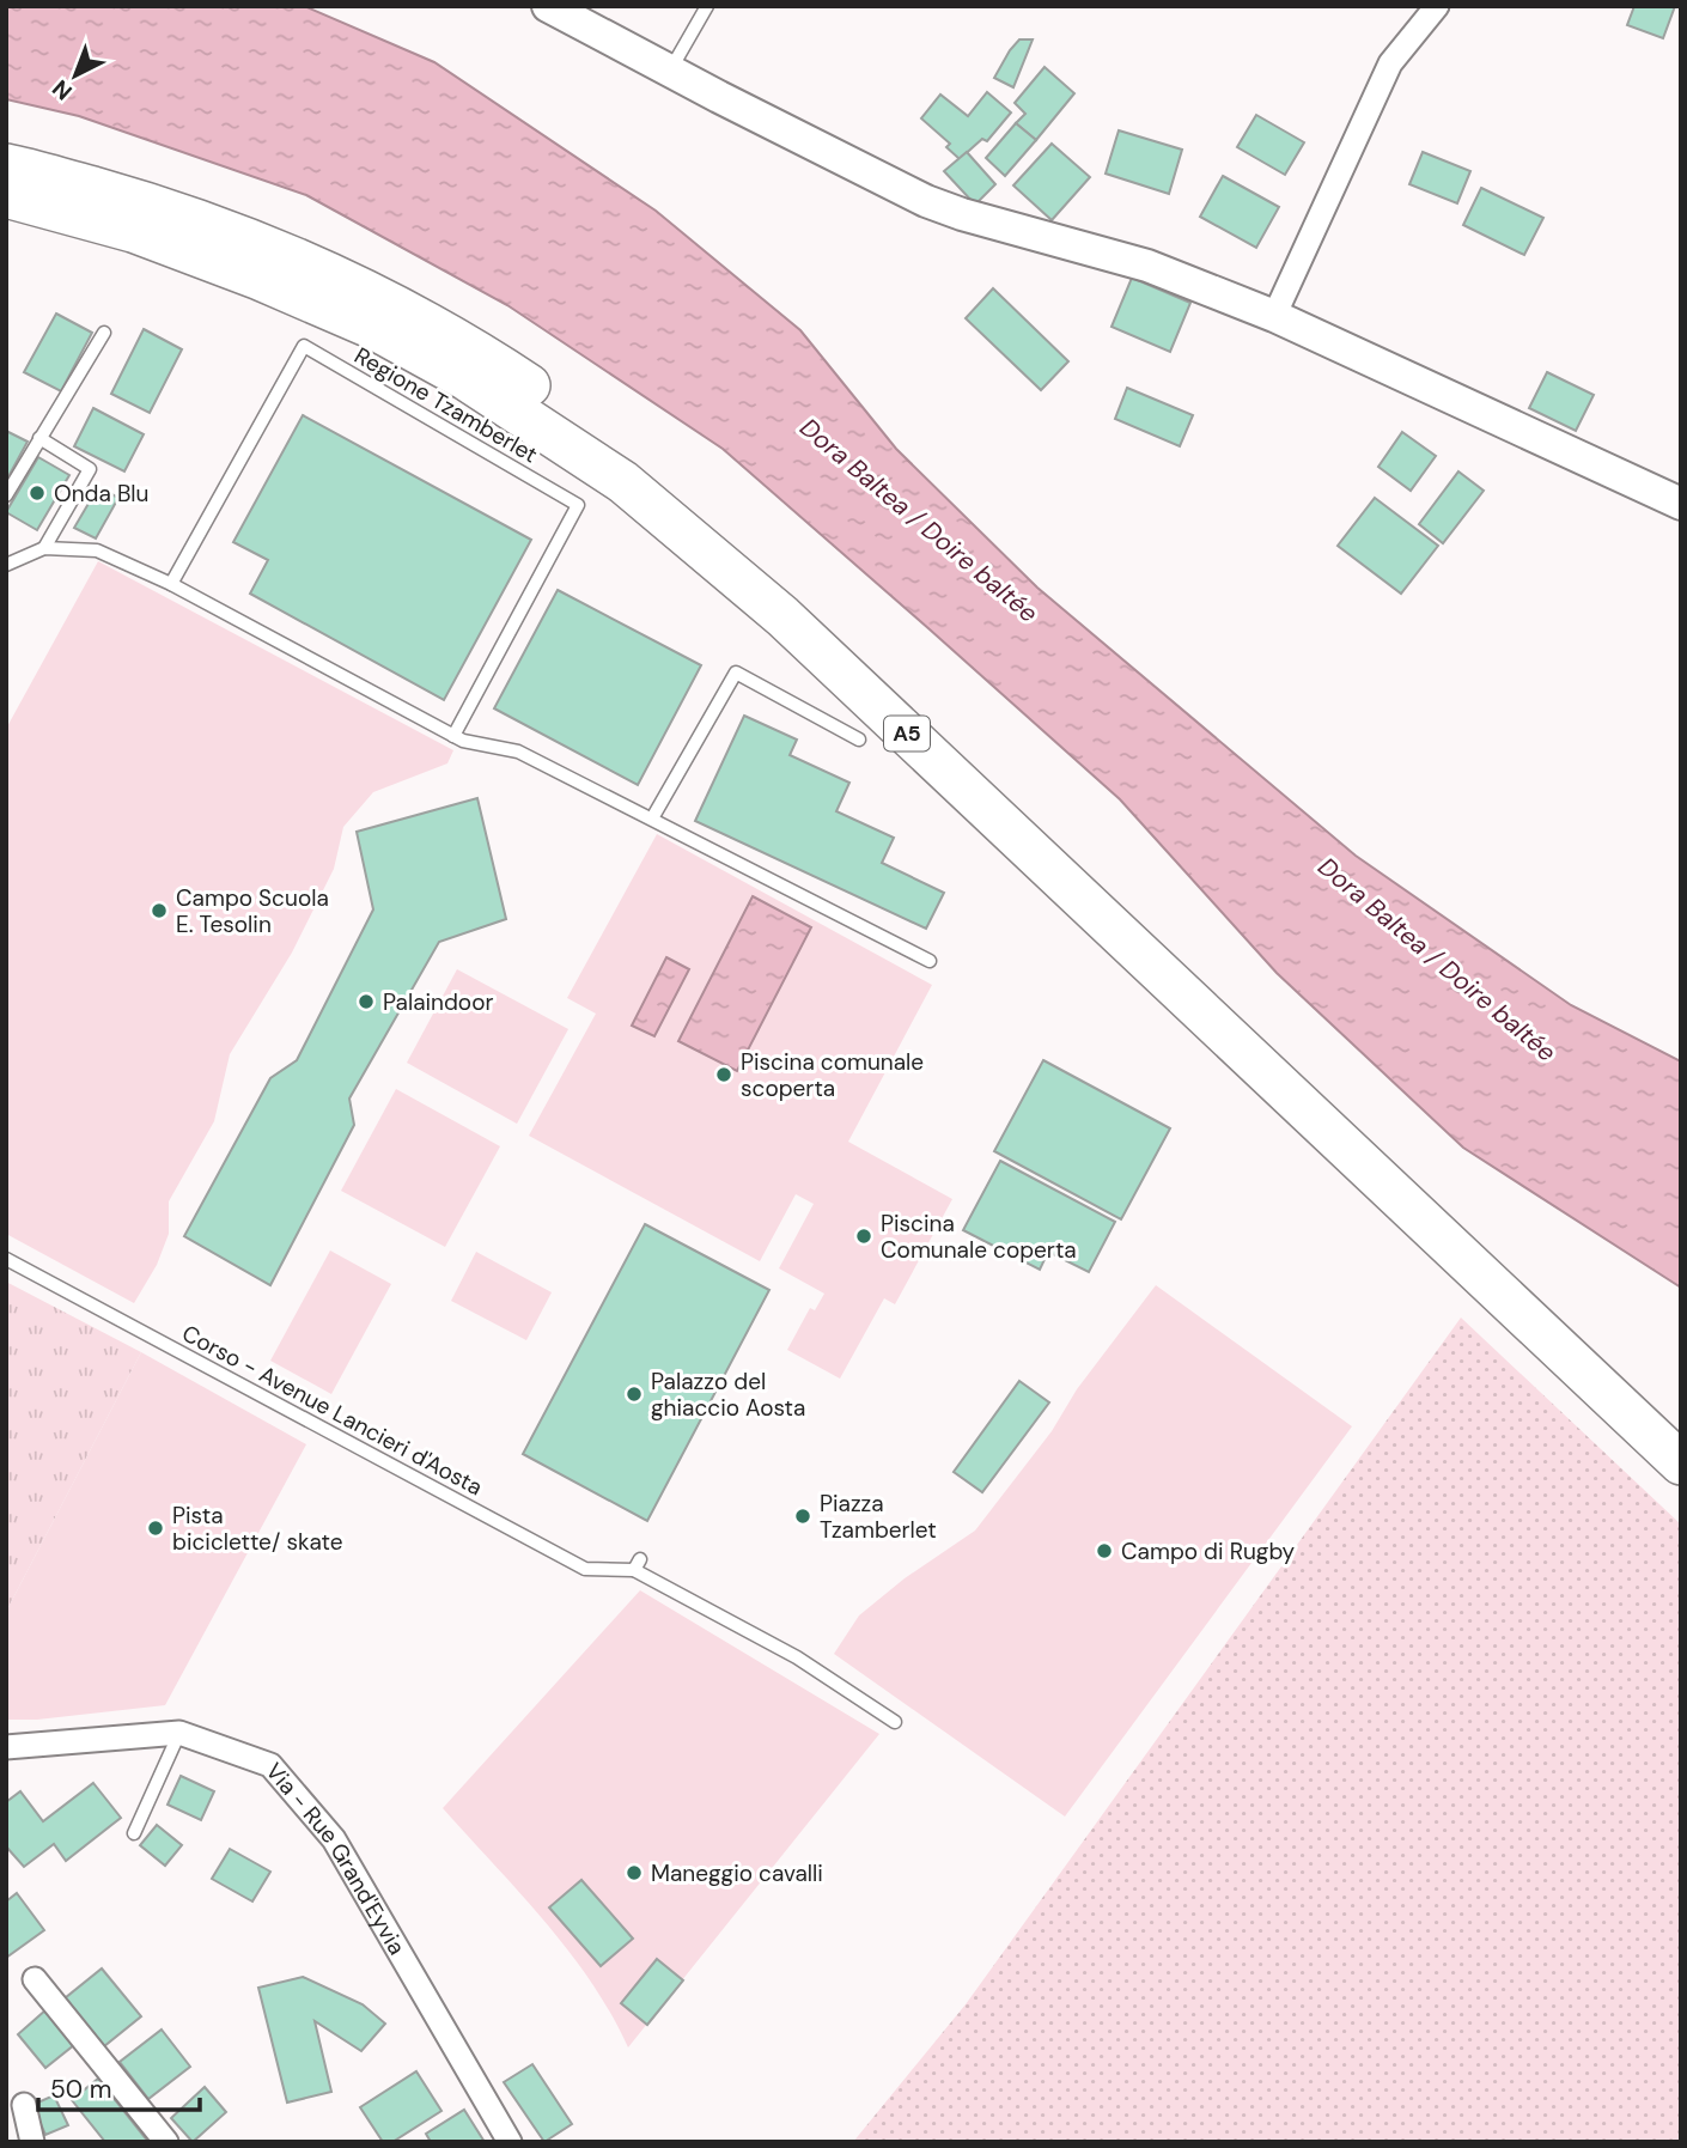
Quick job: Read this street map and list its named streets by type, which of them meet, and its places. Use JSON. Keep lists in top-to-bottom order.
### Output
{
  "streets": {
    "highway": ["A5"],
    "street": ["Via - Rue Grand'Eyvia"],
    "lane": ["Regione Tzamberlet", "Corso - Avenue Lancieri d'Aosta"]
  },
  "water": ["Dora Baltea / Doire baltée"],
  "places": [
    "Onda Blu",
    "Campo Scuola E. Tesolin",
    "Palaindoor",
    "Piscina comunale scoperta",
    "Piscina Comunale coperta",
    "Palazzo del ghiaccio Aosta",
    "Piazza Tzamberlet",
    "Pista biciclette/ skate",
    "Campo di Rugby",
    "Maneggio cavalli"
  ],
  "scale_bar": "50 m",
  "north": "bottom left"
}
